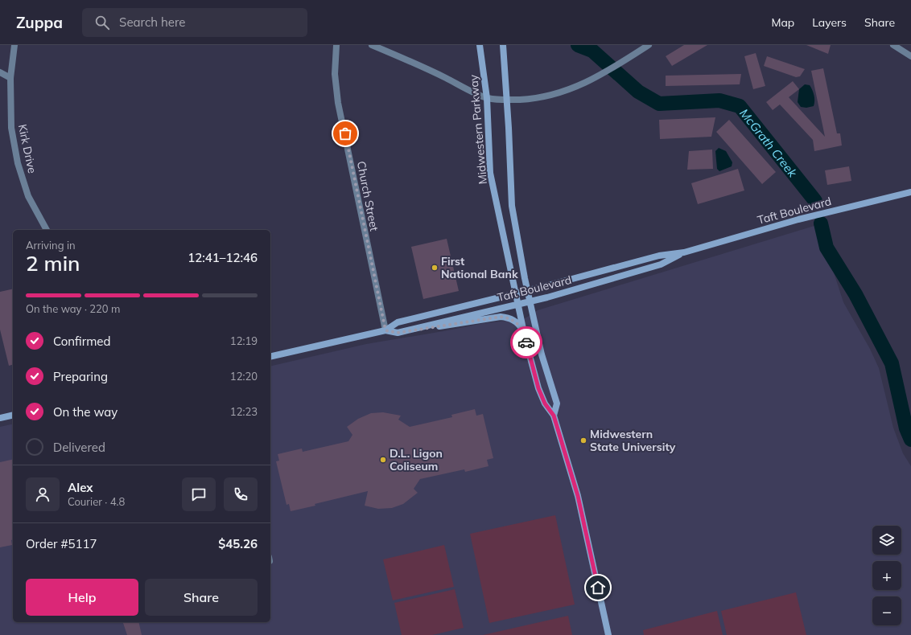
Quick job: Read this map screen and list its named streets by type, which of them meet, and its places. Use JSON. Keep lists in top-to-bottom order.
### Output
{
  "streets": {
    "main road": ["Midwestern Parkway", "Taft Boulevard"],
    "street": ["Kirk Drive", "Church Street"]
  },
  "crossings": [
    ["Midwestern Parkway", "Taft Boulevard"],
    ["Church Street", "Taft Boulevard"]
  ],
  "water": ["McGrath Creek"],
  "places": ["First National Bank", "Midwestern State University", "D.L. Ligon Coliseum"],
  "page": {
    "header": "Zuppa",
    "search": "Search here",
    "nav": ["Map", "Layers", "Share"],
    "heading": ["2 min", "Arriving in", "12:41–12:46"],
    "panel": [
      "Alex",
      "Courier · 4.8",
      "Order #5117",
      "$45.26"
    ],
    "bar": "On the way · 220 m",
    "list": [
      ["Confirmed", "12:19"],
      ["Preparing", "12:20"],
      ["On the way", "12:23"],
      "Delivered"
    ],
    "map_buttons": ["+", "−"],
    "buttons": ["Help", "Share"]
  }
}
